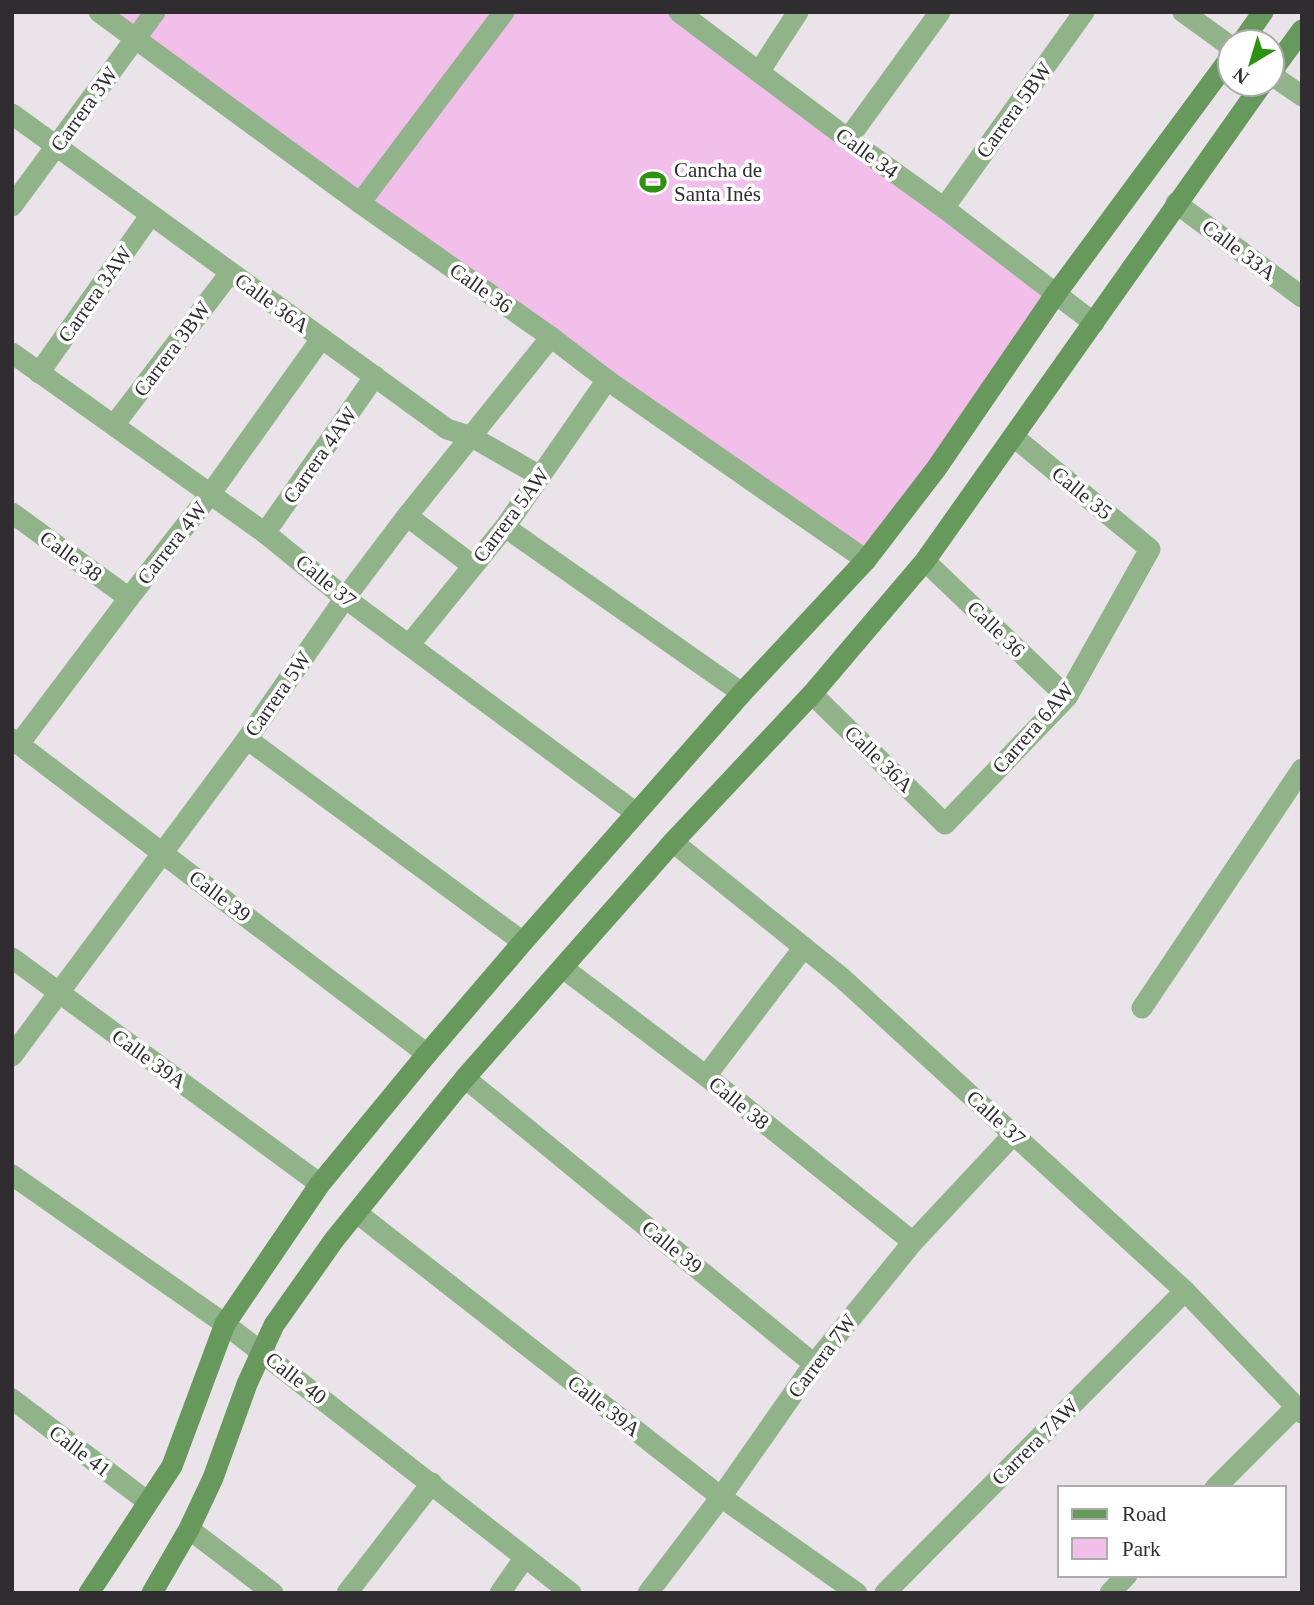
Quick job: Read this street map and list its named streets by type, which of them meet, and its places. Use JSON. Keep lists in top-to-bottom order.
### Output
{
  "streets": {
    "street": [
      "Carrera 3W",
      "Carrera 5BW",
      "Calle 34",
      "Calle 33A",
      "Calle 36",
      "Carrera 3AW",
      "Calle 36A",
      "Carrera 3BW",
      "Carrera 4AW",
      "Calle 35",
      "Carrera 5AW",
      "Carrera 4W",
      "Calle 38",
      "Calle 37",
      "Carrera 5W",
      "Carrera 6AW",
      "Calle 39",
      "Calle 39A",
      "Carrera 7W",
      "Calle 40",
      "Carrera 7AW",
      "Calle 41"
    ]
  },
  "crossings": [
    ["Carrera 3W", "Calle 36"],
    ["Carrera 3W", "Calle 36A"],
    ["Carrera 5BW", "Calle 34"],
    ["Calle 36", "Carrera 5AW"],
    ["Calle 36", "Carrera 5W"],
    ["Calle 36", "Carrera 6AW"],
    ["Carrera 3AW", "Calle 36A"],
    ["Carrera 3AW", "Calle 37"],
    ["Calle 36A", "Carrera 3BW"],
    ["Calle 36A", "Carrera 4AW"],
    ["Calle 36A", "Carrera 5AW"],
    ["Calle 36A", "Carrera 4W"],
    ["Calle 36A", "Carrera 5W"],
    ["Calle 36A", "Carrera 6AW"],
    ["Carrera 3BW", "Calle 37"],
    ["Carrera 4AW", "Calle 37"],
    ["Calle 35", "Carrera 6AW"],
    ["Carrera 5AW", "Calle 37"],
    ["Carrera 4W", "Calle 38"],
    ["Carrera 4W", "Calle 37"],
    ["Carrera 4W", "Calle 39"],
    ["Calle 38", "Carrera 7W"],
    ["Calle 37", "Carrera 5W"],
    ["Calle 37", "Carrera 7W"],
    ["Calle 37", "Carrera 7AW"],
    ["Carrera 5W", "Calle 39"],
    ["Carrera 5W", "Calle 39A"],
    ["Calle 39", "Carrera 7W"],
    ["Calle 39A", "Carrera 7W"]
  ],
  "places": {
    "sports": ["Cancha de Santa Inés"]
  },
  "legend": ["Road", "Park"],
  "north": "bottom left"
}
